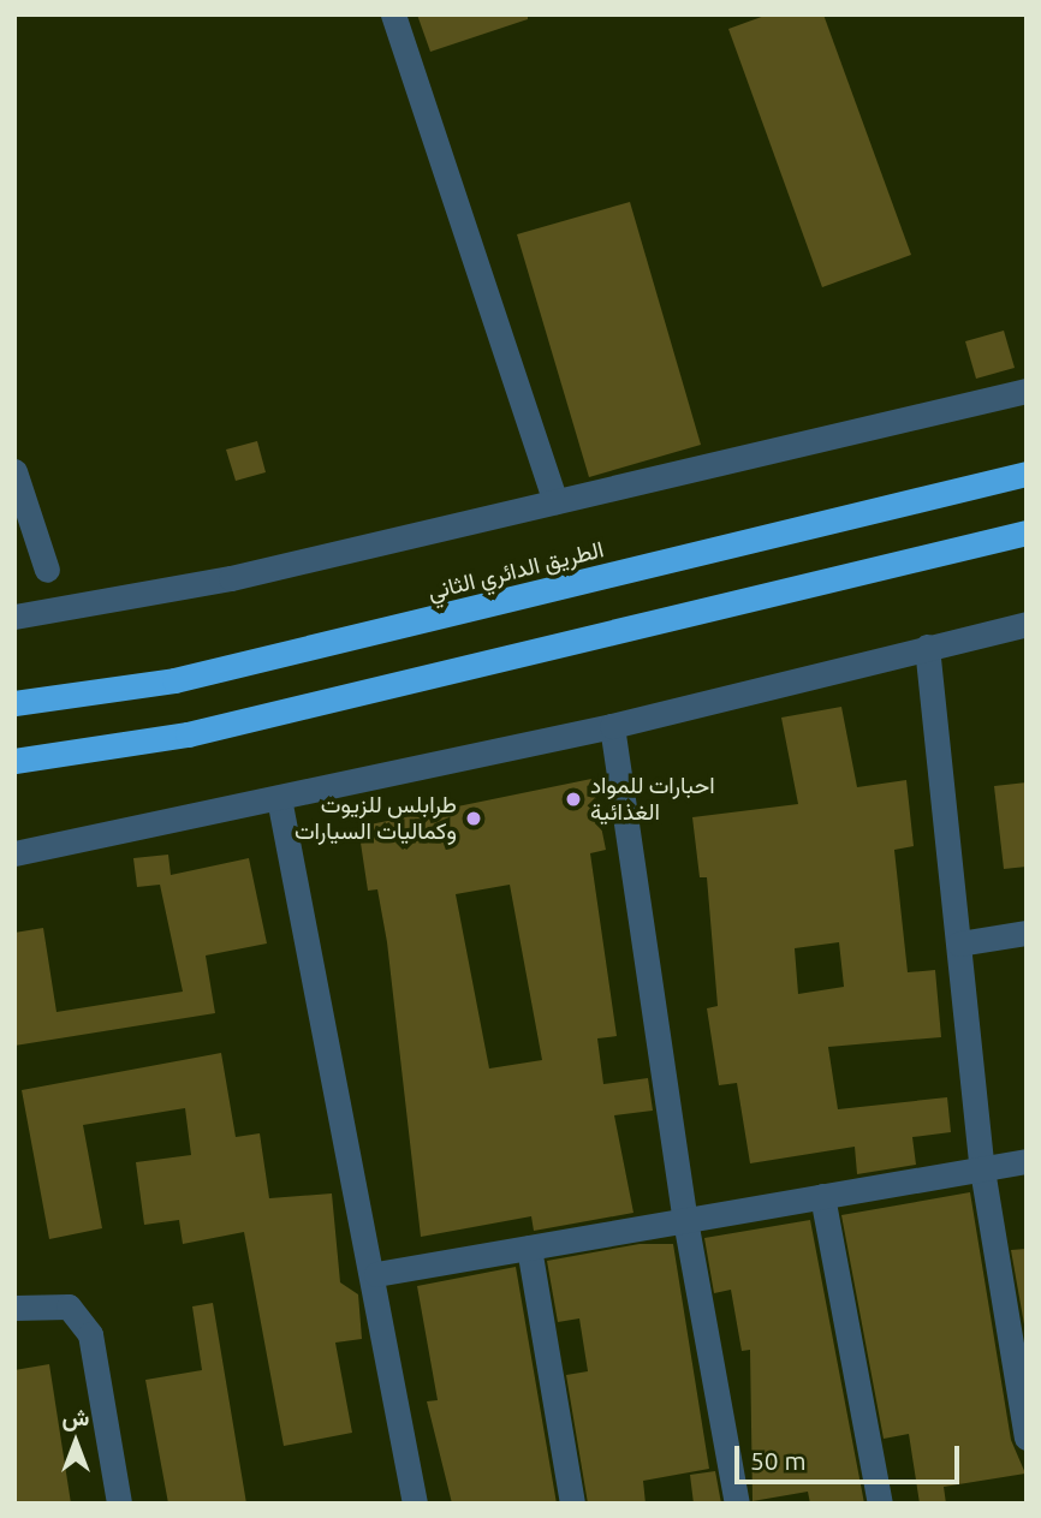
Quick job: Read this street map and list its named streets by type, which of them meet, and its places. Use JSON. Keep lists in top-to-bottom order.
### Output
{
  "streets": {
    "highway": ["الطريق الدائري الثاني"]
  },
  "places": ["احبارات للمواد الغذائية", "طرابلس للزيوت وكماليات السيارات"],
  "scale_bar": "50 m",
  "north": "top"
}
